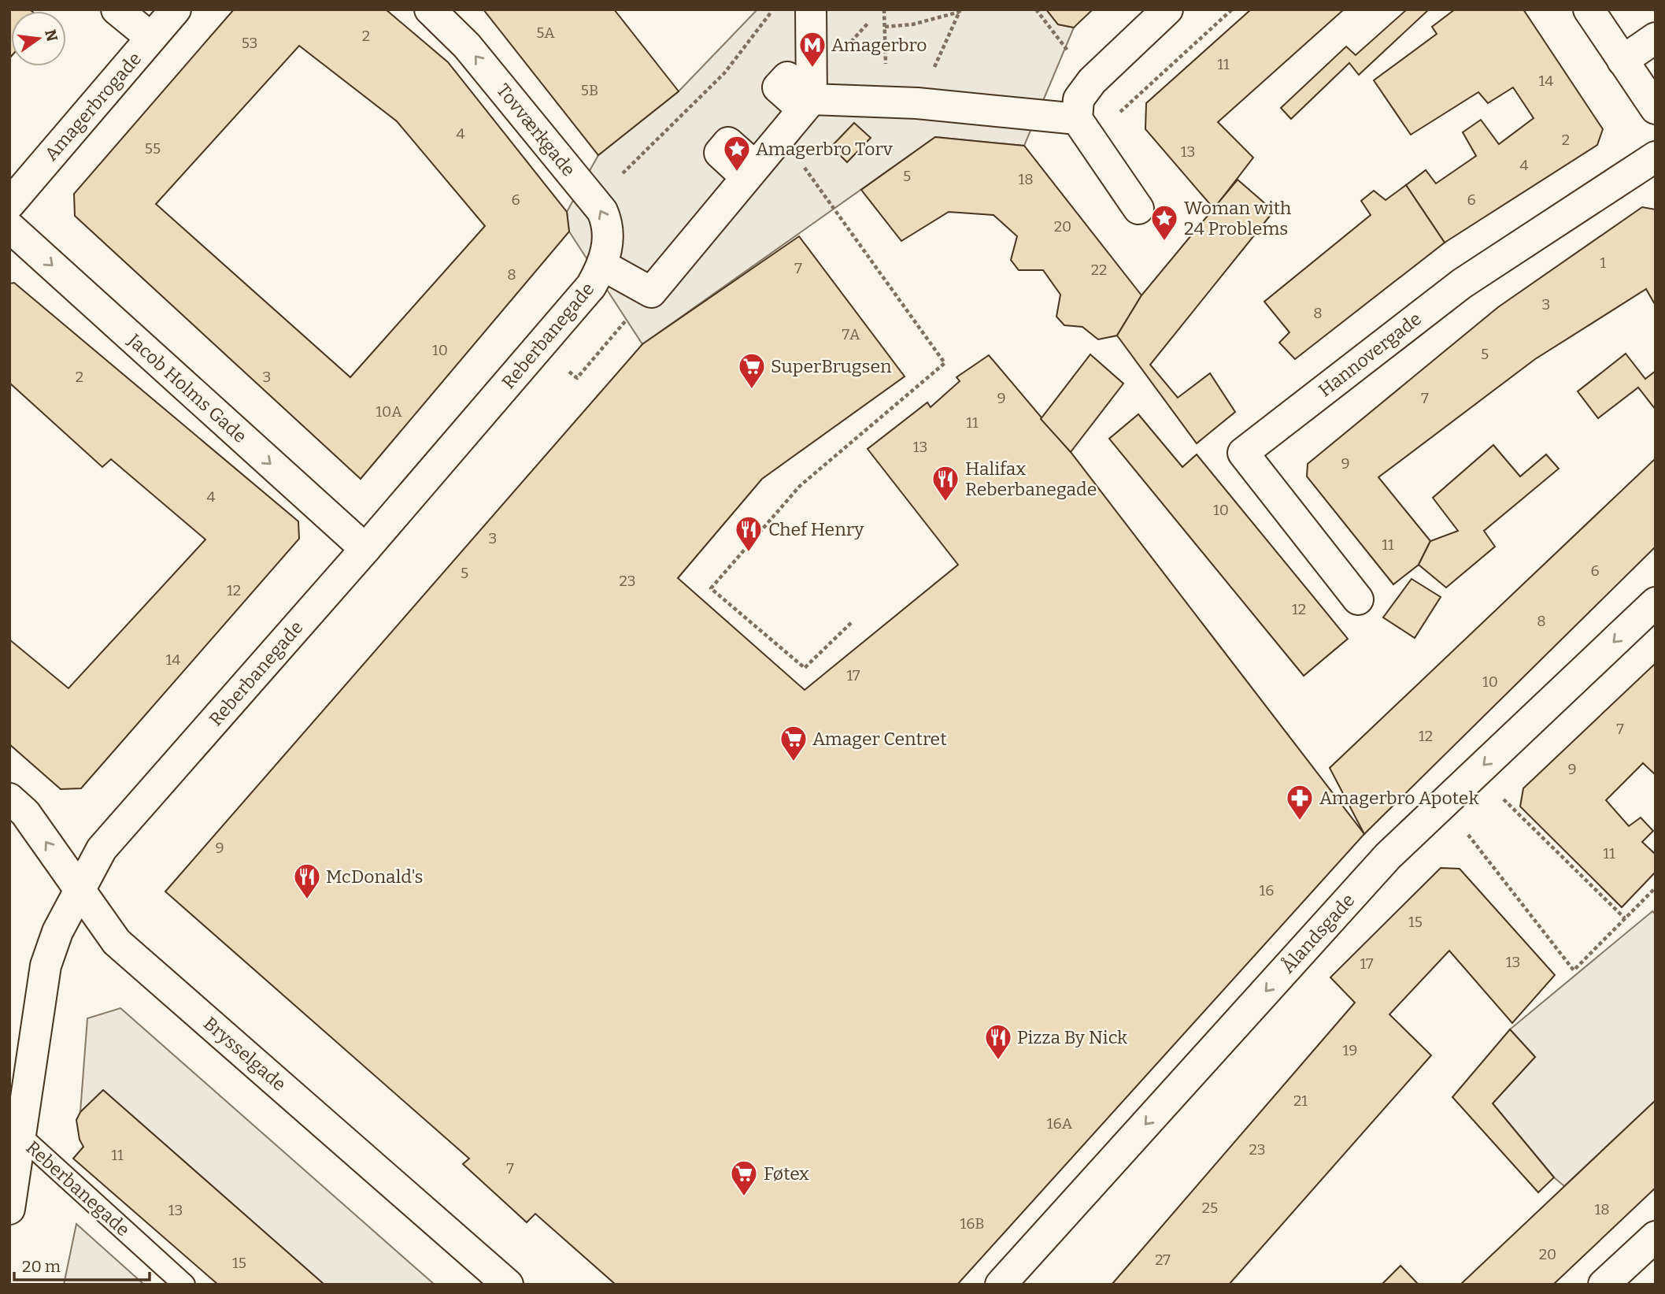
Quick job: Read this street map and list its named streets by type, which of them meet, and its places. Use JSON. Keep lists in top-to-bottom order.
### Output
{
  "streets": {
    "street": [
      "Amagerbrogade",
      "Tovværkgade",
      "Reberbanegade",
      "Hannovergade",
      "Jacob Holms Gade",
      "Ålandsgade",
      "Brysselgade"
    ]
  },
  "crossings": [
    ["Tovværkgade", "Reberbanegade"],
    ["Reberbanegade", "Jacob Holms Gade"],
    ["Reberbanegade", "Brysselgade"]
  ],
  "one_way": ["Tovværkgade", "Jacob Holms Gade", "Ålandsgade"],
  "places": {
    "metro station": ["Amagerbro"],
    "place": ["Amagerbro Torv", "Woman with 24 Problems"],
    "supermarket": ["SuperBrugsen", "Amager Centret", "Føtex"],
    "restaurant": [
      "Halifax Reberbanegade",
      "Chef Henry",
      "McDonald's",
      "Pizza By Nick"
    ],
    "pharmacy": ["Amagerbro Apotek"]
  },
  "house_numbers": [
    "5A",
    "2",
    "53",
    "11",
    "14",
    "5B",
    "4",
    "2",
    "55",
    "13",
    "4",
    "5",
    "18",
    "6",
    "6",
    "20",
    "1",
    "7",
    "22",
    "8",
    "3",
    "8",
    "7A",
    "10",
    "5",
    "2",
    "3",
    "9",
    "7",
    "10A",
    "11",
    "13",
    "9",
    "4",
    "10",
    "3",
    "11",
    "6",
    "5",
    "23",
    "12",
    "12",
    "8",
    "14",
    "17",
    "10",
    "7",
    "12",
    "9",
    "9",
    "11",
    "16",
    "15",
    "13",
    "17",
    "19",
    "21",
    "16A",
    "23",
    "11",
    "7",
    "25",
    "18",
    "13",
    "16B",
    "20",
    "27",
    "15"
  ],
  "scale_bar": "20 m",
  "north": "right"
}
